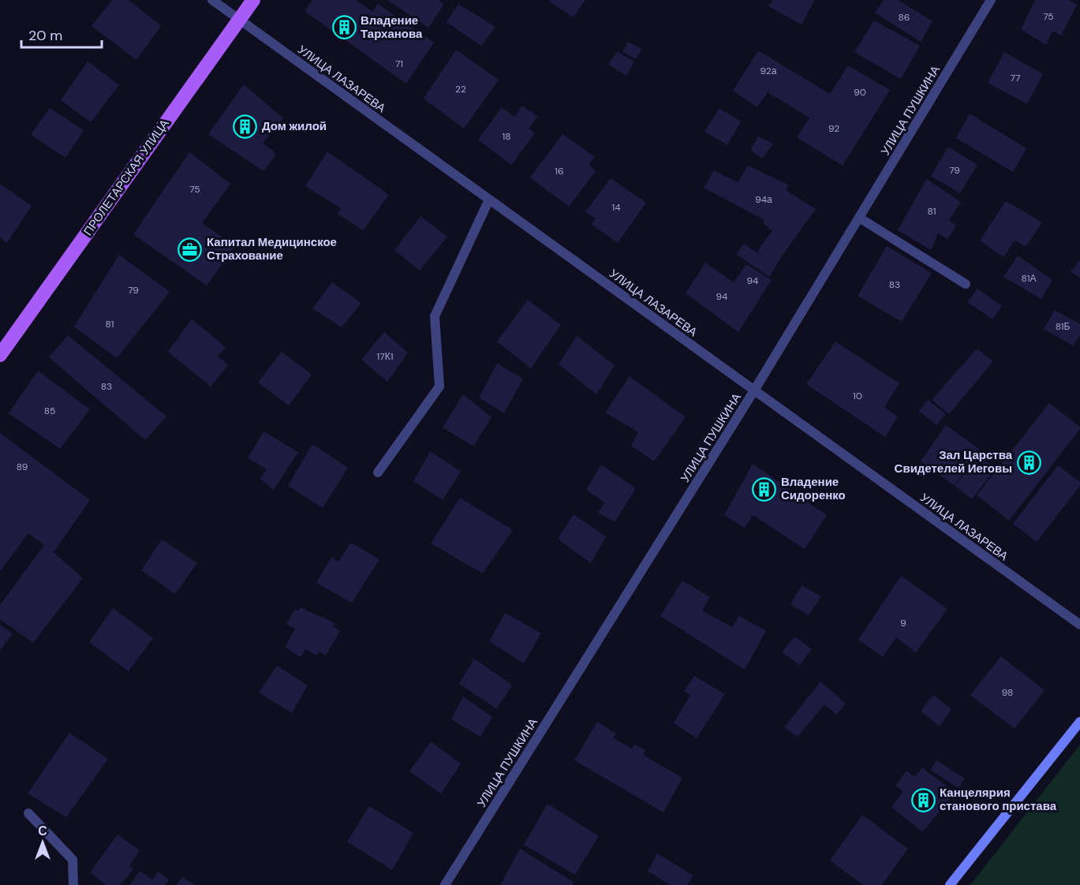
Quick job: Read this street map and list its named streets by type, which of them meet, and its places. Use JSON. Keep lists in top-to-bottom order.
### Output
{
  "streets": {
    "main road": ["ПРОЛЕТАРСКАЯ УЛИЦА"],
    "street": ["УЛИЦА ЛАЗАРЕВА", "УЛИЦА ПУШКИНА"]
  },
  "crossings": [
    ["УЛИЦА ЛАЗАРЕВА", "УЛИЦА ПУШКИНА"],
    ["УЛИЦА ЛАЗАРЕВА", "ПРОЛЕТАРСКАЯ УЛИЦА"]
  ],
  "places": {
    "building": [
      "Владение Тарханова",
      "Дом жилой",
      "Зал Царства Свидетелей Иеговы",
      "Владение Сидоренко",
      "Канцелярия станового пристава"
    ],
    "office": ["Капитал Медицинское Страхование"]
  },
  "house_numbers": [
    "75",
    "86",
    "71",
    "92а",
    "77",
    "22",
    "90",
    "92",
    "18",
    "79",
    "16",
    "75",
    "94а",
    "14",
    "81",
    "81А",
    "94",
    "83",
    "79",
    "94",
    "81",
    "81Б",
    "17К1",
    "83",
    "10",
    "85",
    "89",
    "9",
    "98"
  ],
  "scale_bar": "20 m",
  "north": "top"
}
